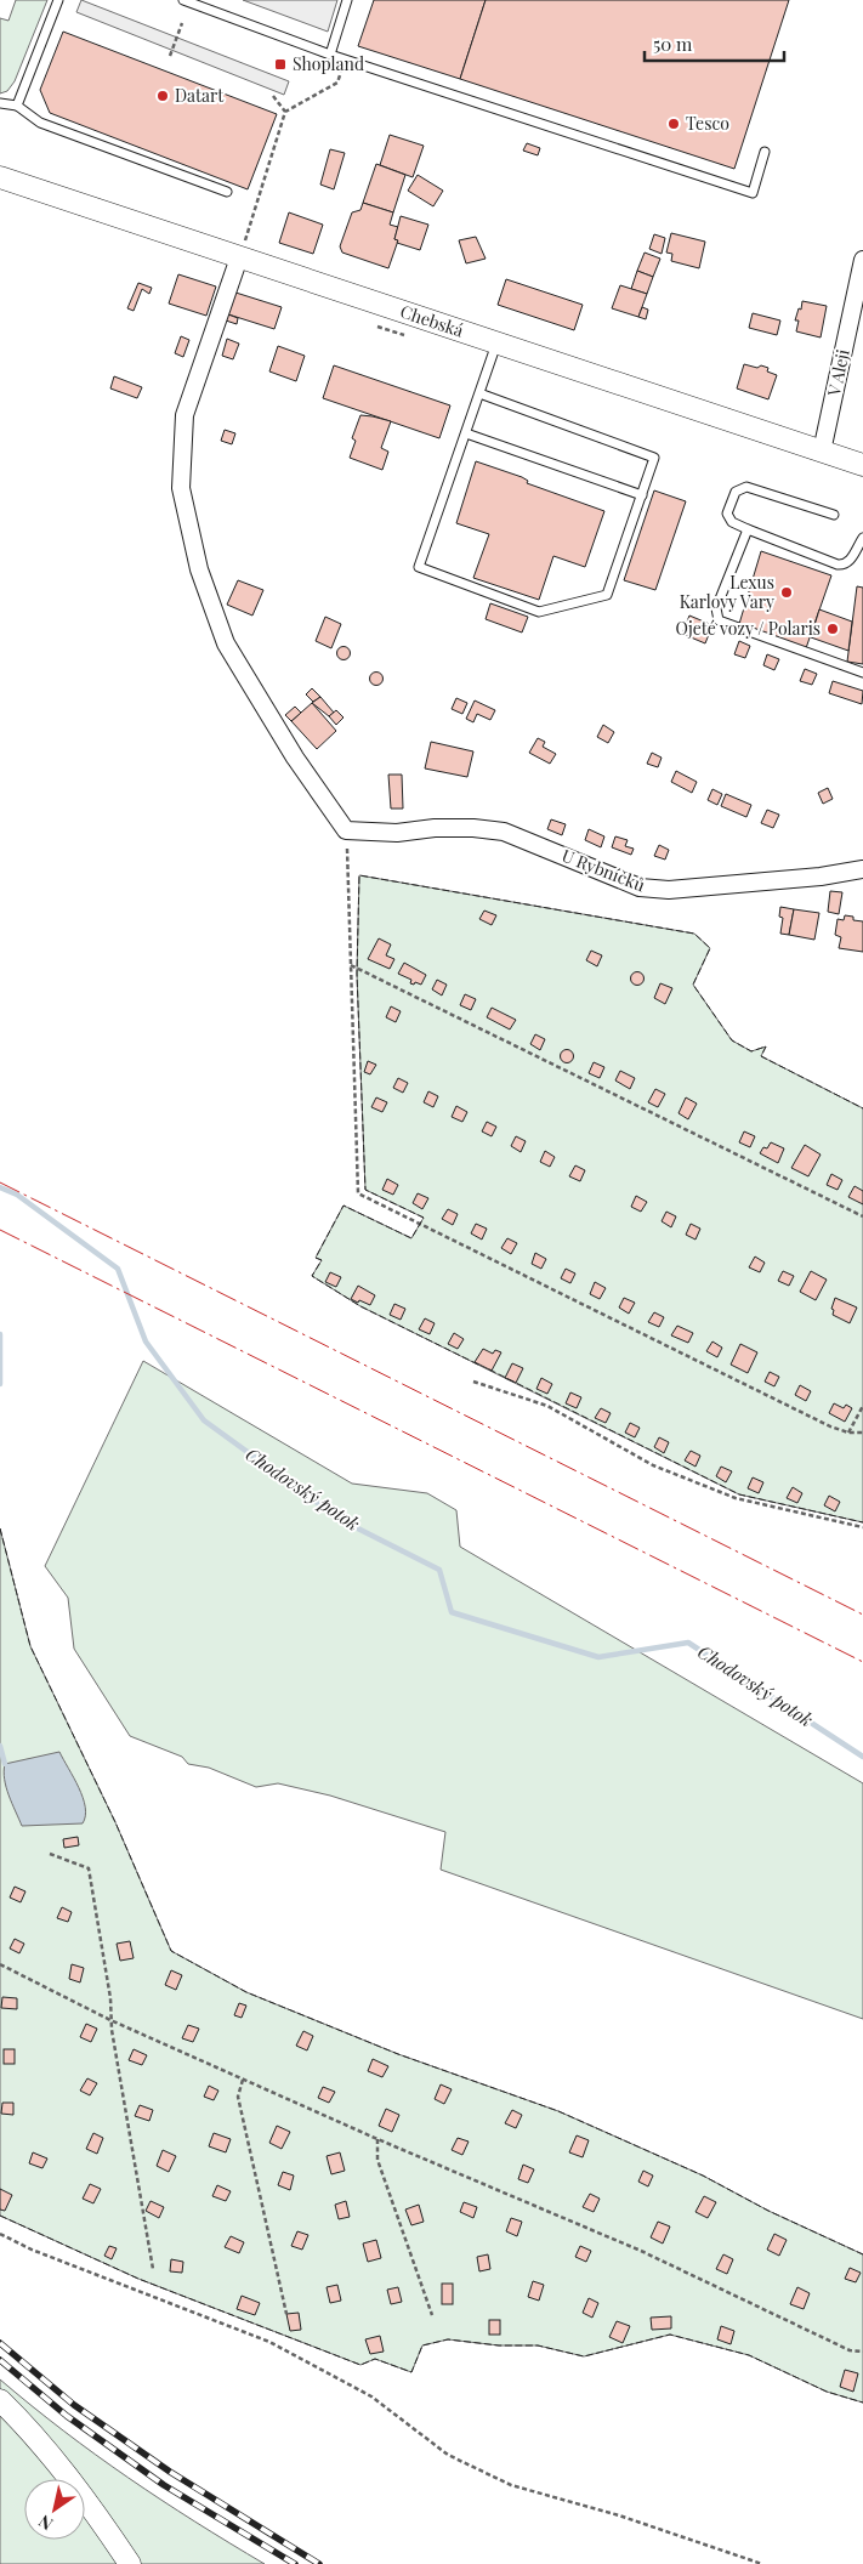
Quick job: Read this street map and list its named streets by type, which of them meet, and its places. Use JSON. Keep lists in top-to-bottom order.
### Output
{
  "streets": {
    "street": ["Chebská", "V Aleji", "U Rybníčků"]
  },
  "crossings": [
    ["Chebská", "V Aleji"]
  ],
  "water": ["Chodovský potok"],
  "places": {
    "transit": ["Shopland"],
    "other": [
      "Datart",
      "Tesco",
      "Lexus Karlovy Vary",
      "Ojeté vozy / Polaris"
    ]
  },
  "scale_bar": "50 m",
  "north": "bottom left"
}
